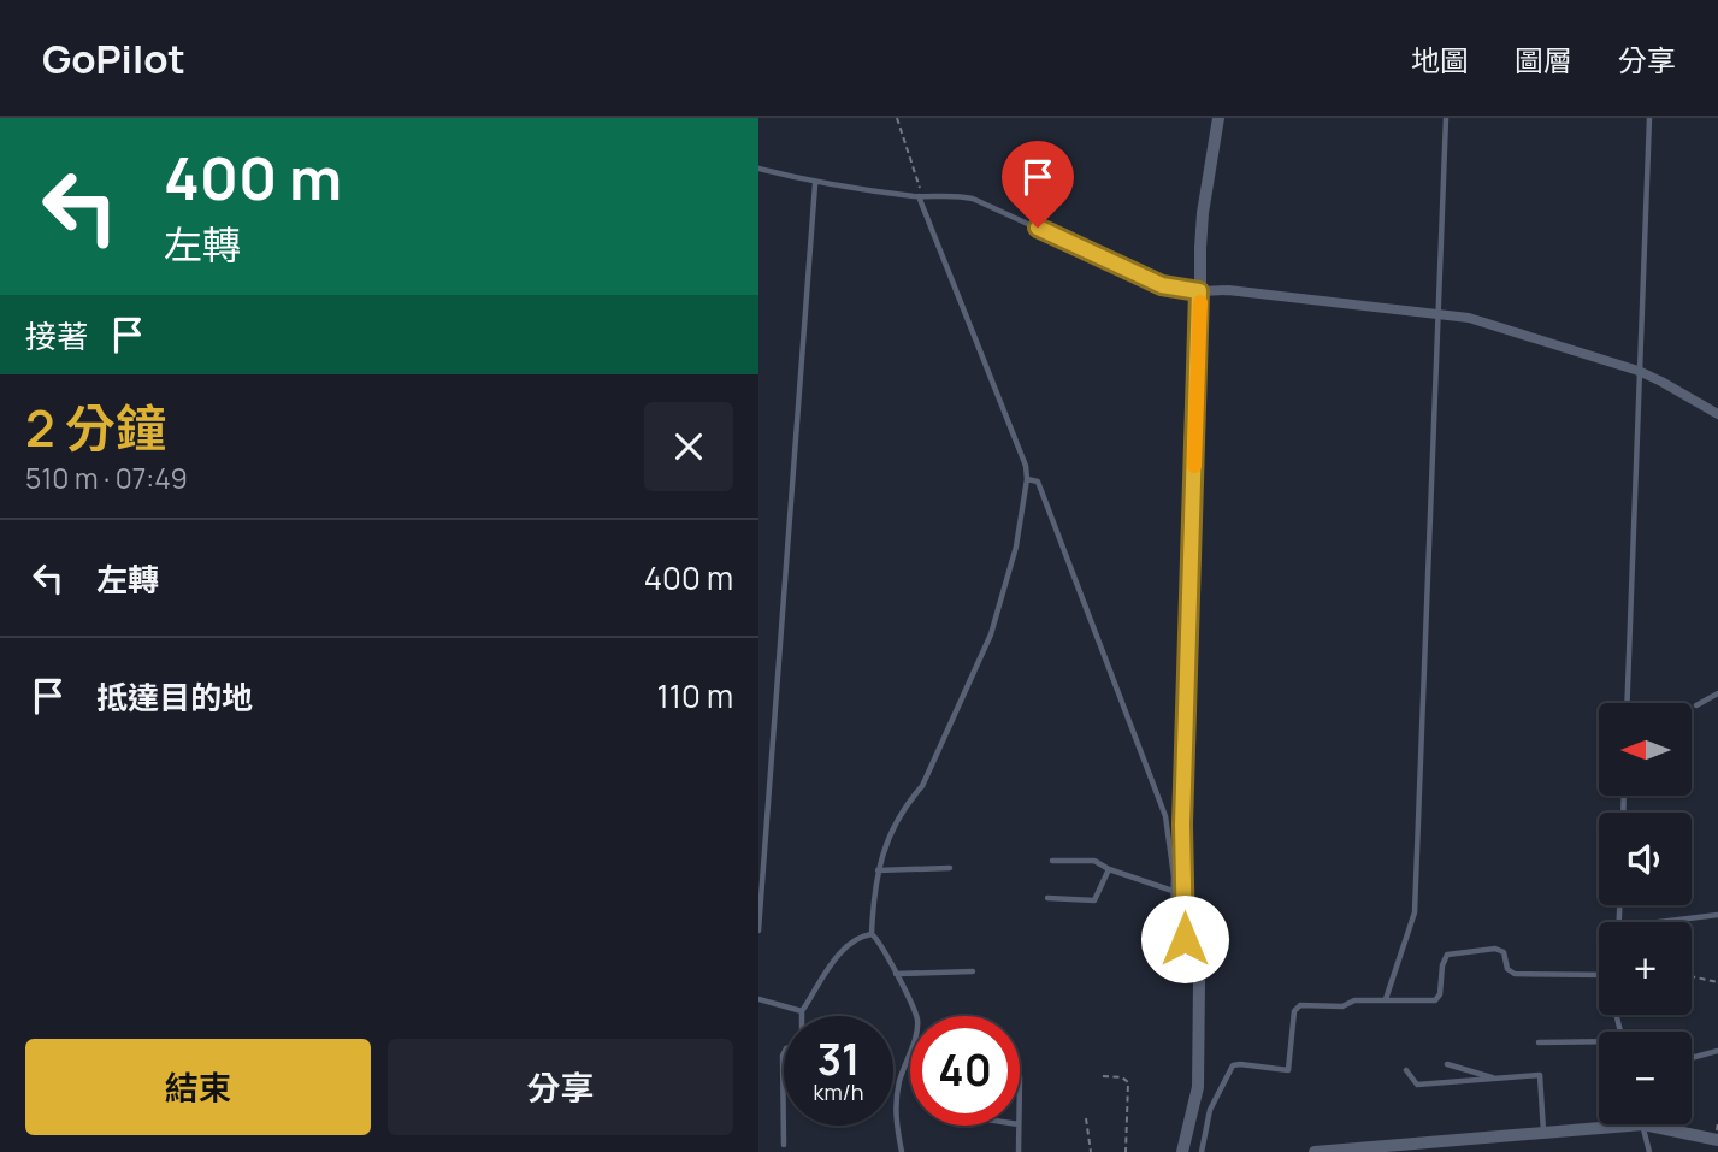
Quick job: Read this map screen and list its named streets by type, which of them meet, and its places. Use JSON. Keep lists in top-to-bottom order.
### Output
{
  "north": "left",
  "page": {
    "header": "GoPilot",
    "nav": ["地圖", "圖層", "分享"],
    "turn": ["400 m", "左轉"],
    "then": "接著",
    "heading": ["2 分鐘", "510 m · 07:49"],
    "list": [
      {
        "name": "左轉",
        "value": "400 m"
      },
      {
        "name": "抵達目的地",
        "value": "110 m"
      }
    ],
    "map_buttons": ["+", "−"],
    "speed": "31 km/h",
    "limit": "40",
    "buttons": ["結束", "分享"]
  }
}
